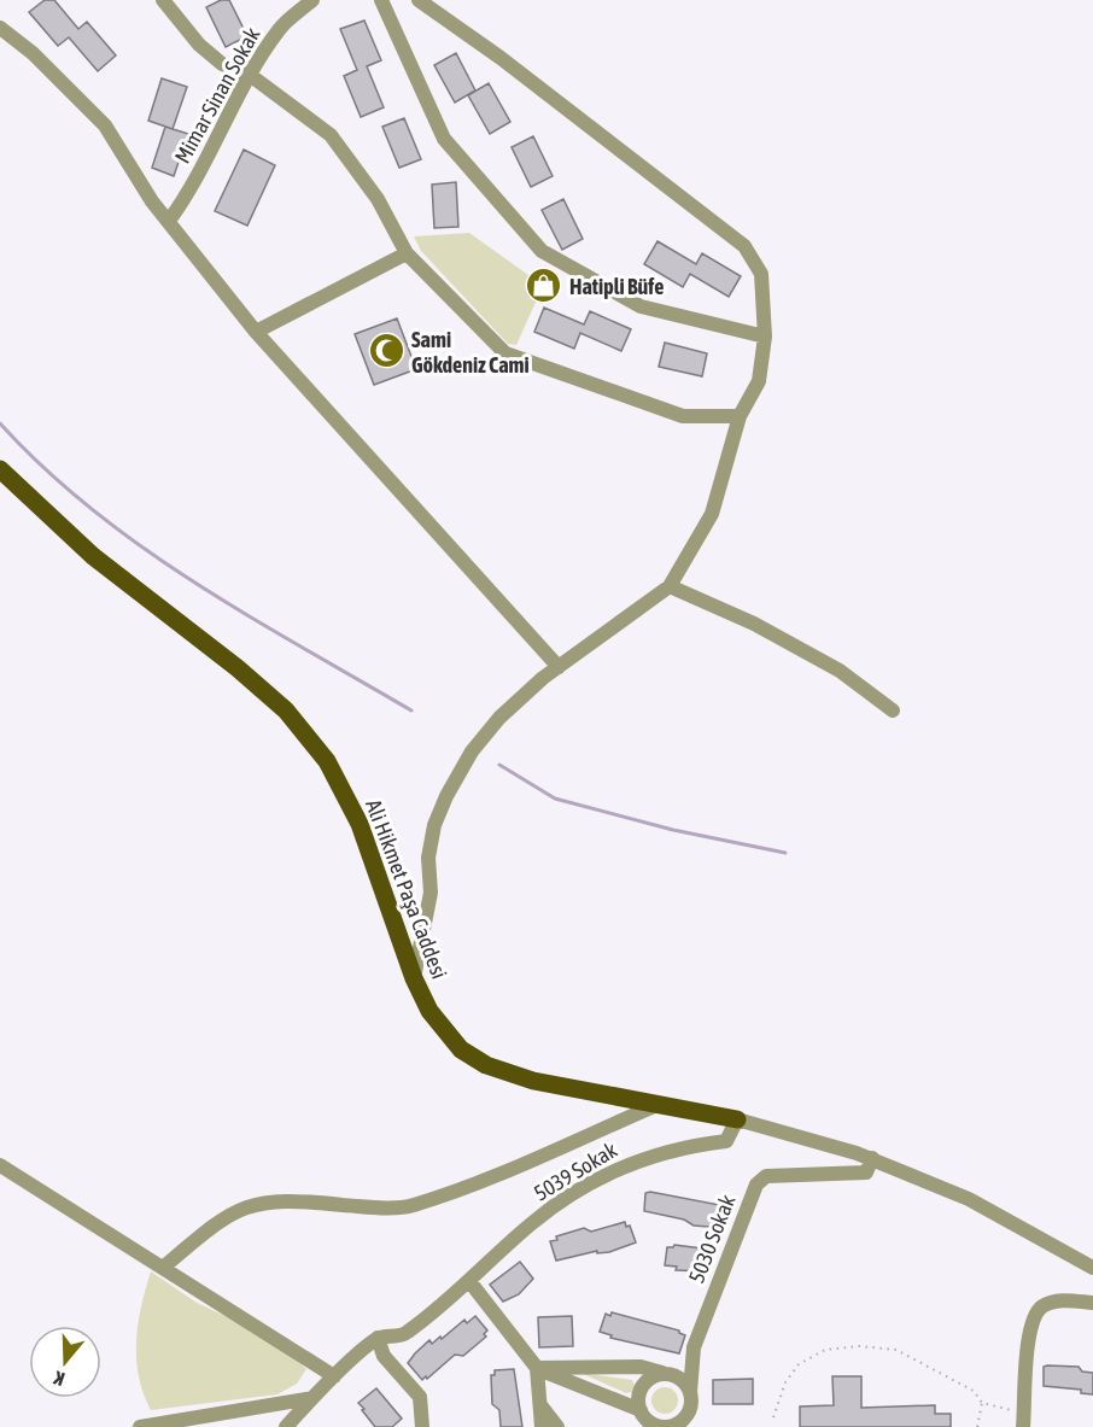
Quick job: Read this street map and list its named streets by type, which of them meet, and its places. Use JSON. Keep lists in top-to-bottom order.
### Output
{
  "streets": {
    "main road": ["Ali Hikmet Paşa Caddesi"],
    "street": ["Mimar Sinan Sokak", "5039 Sokak", "5030 Sokak"]
  },
  "crossings": [
    ["Ali Hikmet Paşa Caddesi", "5039 Sokak"]
  ],
  "places": {
    "shop": ["Hatipli Büfe"],
    "mosque": ["Sami Gökdeniz Cami"]
  },
  "north": "bottom"
}
